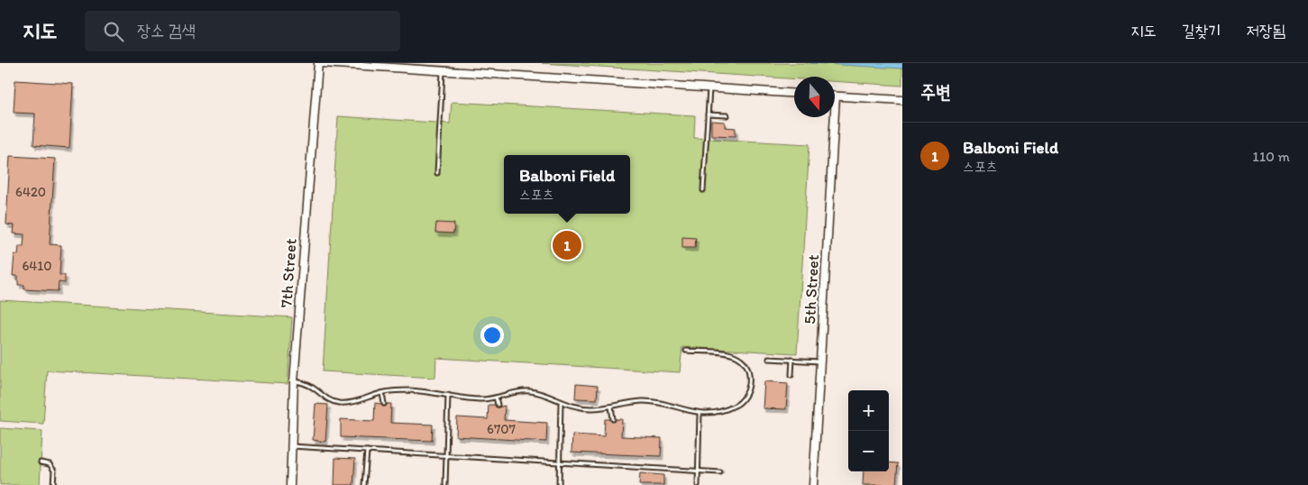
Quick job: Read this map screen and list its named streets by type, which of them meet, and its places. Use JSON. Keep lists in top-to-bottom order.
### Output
{
  "streets": {
    "street": ["7th Street", "5th Street"]
  },
  "house_numbers": ["6420", "6410", "6707"],
  "north": "bottom",
  "page": {
    "header": "지도",
    "search": "장소 검색",
    "nav": ["지도", "길찾기", "저장됨"],
    "heading": "주변",
    "list": [
      {
        "mark": "1",
        "name": "Balboni Field",
        "note": "스포츠",
        "value": "110 m"
      }
    ],
    "popup": ["Balboni Field", "스포츠"],
    "pins": "1",
    "map_buttons": ["+", "−"]
  }
}
